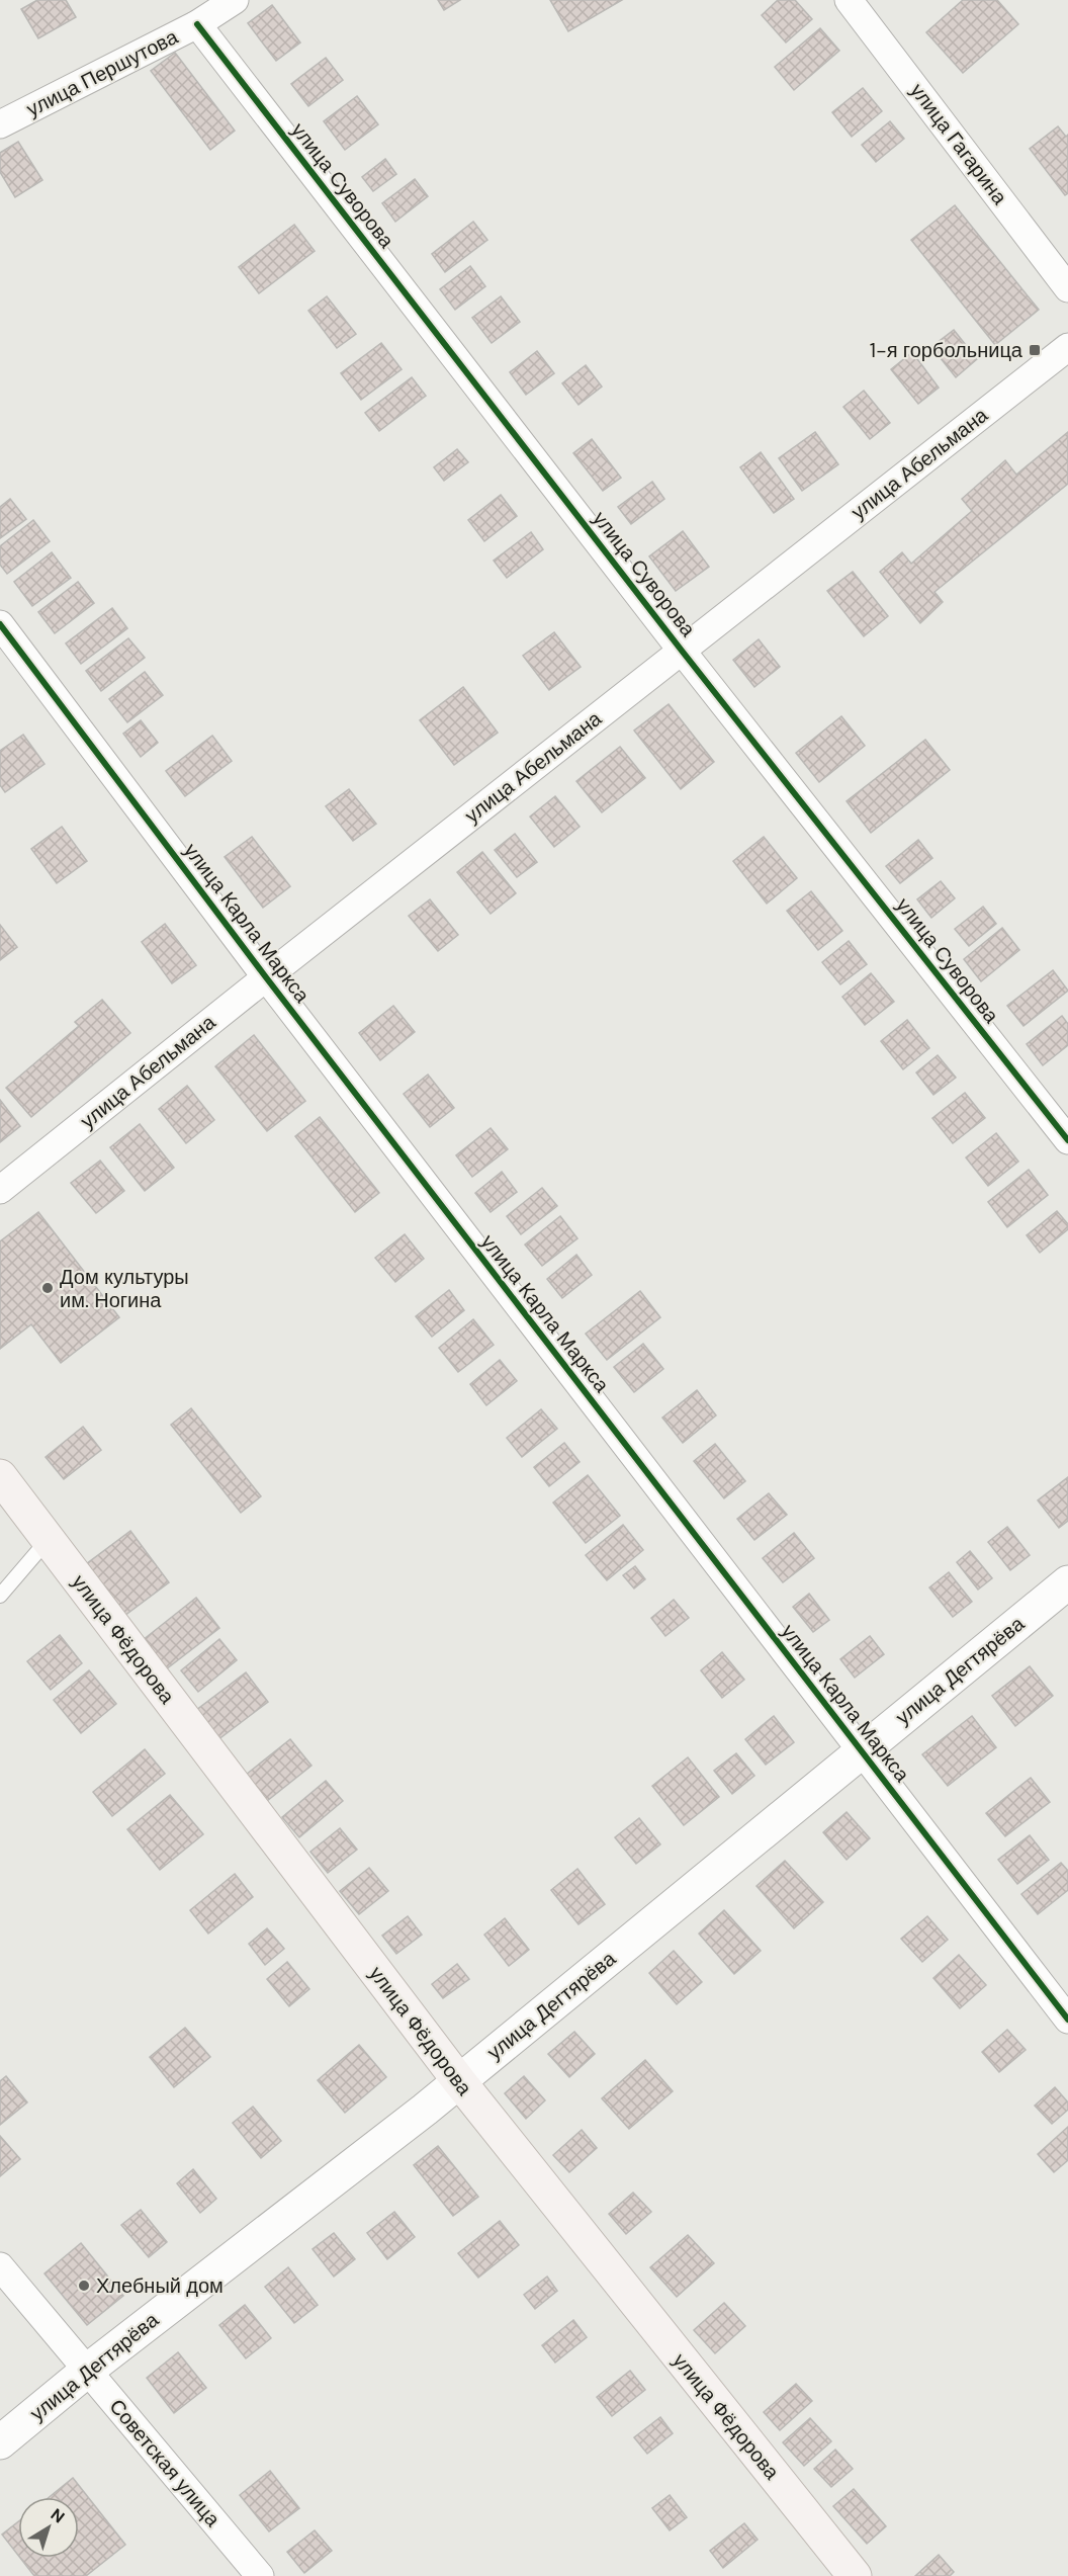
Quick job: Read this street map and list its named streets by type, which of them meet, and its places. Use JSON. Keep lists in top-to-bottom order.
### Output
{
  "streets": {
    "main road": ["улица Фёдорова", "улица Дегтярёва"],
    "street": [
      "улица Першутова",
      "улица Гагарина",
      "улица Суворова",
      "улица Абельмана",
      "улица Карла Маркса",
      "Советская улица"
    ]
  },
  "crossings": [
    ["улица Першутова", "улица Суворова"],
    ["улица Суворова", "улица Абельмана"],
    ["улица Абельмана", "улица Карла Маркса"],
    ["улица Карла Маркса", "улица Дегтярёва"],
    ["улица Фёдорова", "улица Дегтярёва"],
    ["улица Дегтярёва", "Советская улица"]
  ],
  "places": {
    "transit": ["1-я горбольница"],
    "other": ["Дом культуры им. Ногина", "Хлебный дом"]
  },
  "north": "top right"
}
